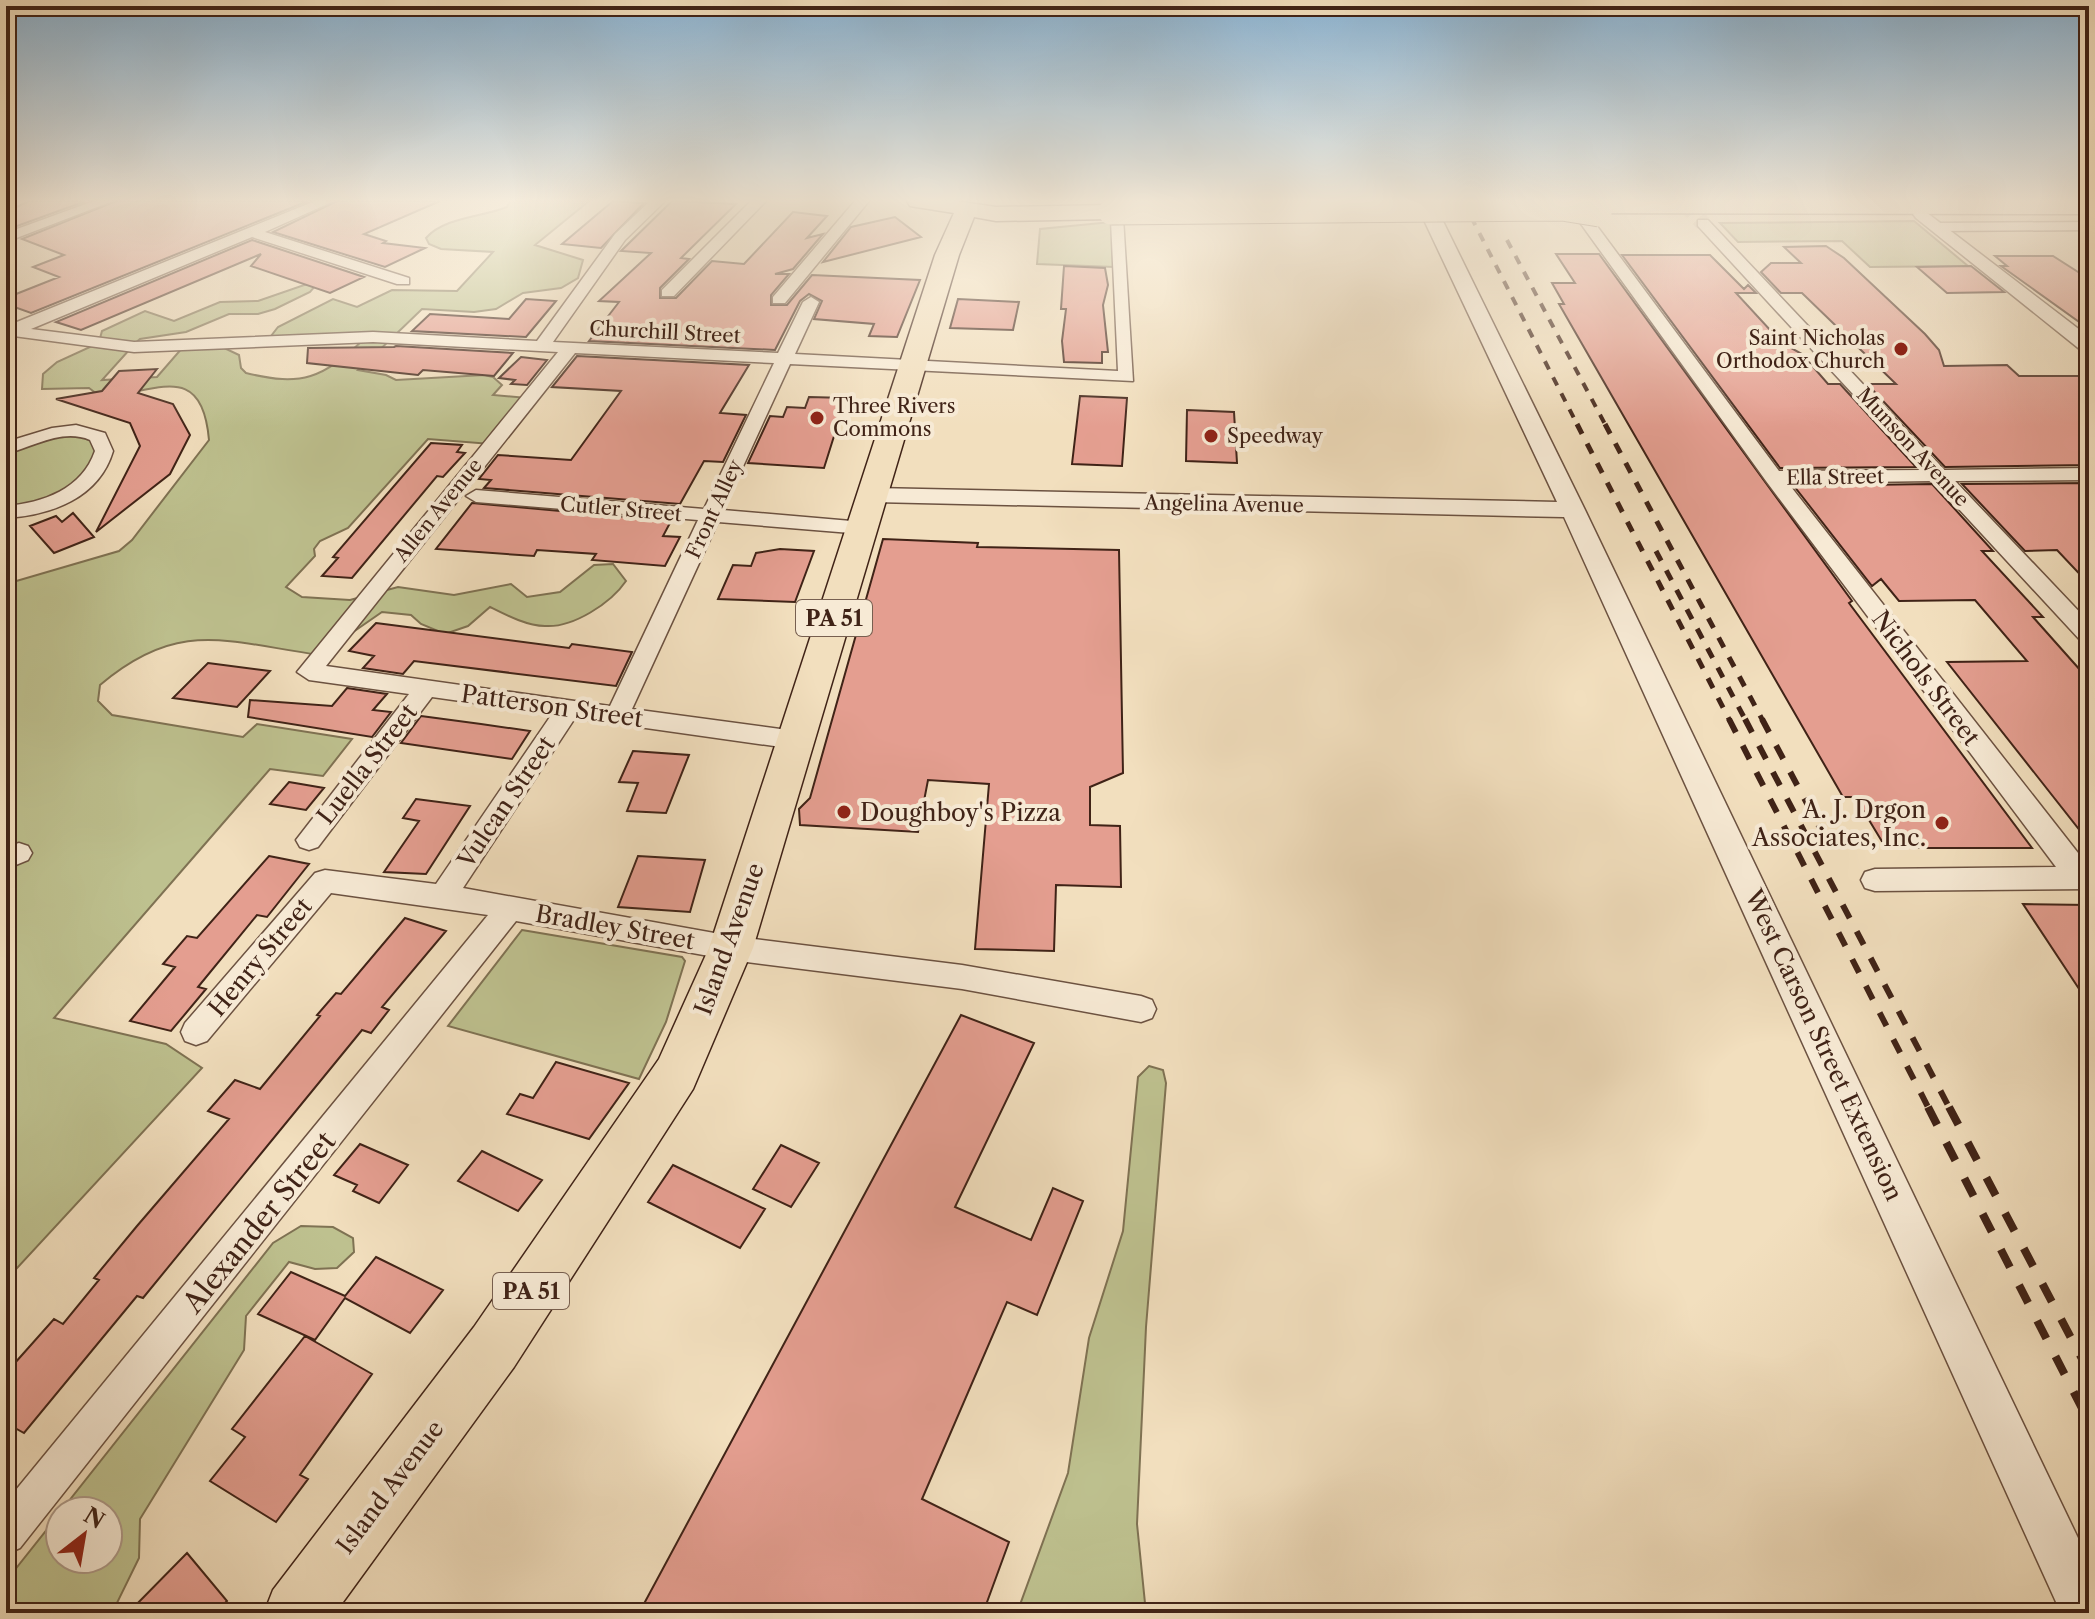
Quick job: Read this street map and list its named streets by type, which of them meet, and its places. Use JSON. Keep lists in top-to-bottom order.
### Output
{
  "streets": {
    "main road": ["PA 51", "Island Avenue"],
    "street": [
      "Churchill Street",
      "Munson Avenue",
      "Ella Street",
      "Angelina Avenue",
      "Cutler Street",
      "Front Alley",
      "Allen Avenue",
      "Nichols Street",
      "Patterson Street",
      "Luella Street",
      "Vulcan Street",
      "Bradley Street",
      "Henry Street",
      "West Carson Street Extension",
      "Alexander Street"
    ]
  },
  "crossings": [
    ["Churchill Street", "Front Alley"],
    ["Churchill Street", "Allen Avenue"],
    ["Churchill Street", "Island Avenue"],
    ["Munson Avenue", "Ella Street"],
    ["Ella Street", "Nichols Street"],
    ["Angelina Avenue", "Island Avenue"],
    ["Angelina Avenue", "West Carson Street Extension"],
    ["Cutler Street", "Front Alley"],
    ["Cutler Street", "Island Avenue"],
    ["Front Alley", "Patterson Street"],
    ["Allen Avenue", "Patterson Street"],
    ["Patterson Street", "Luella Street"],
    ["Patterson Street", "Vulcan Street"],
    ["Patterson Street", "Island Avenue"],
    ["Vulcan Street", "Bradley Street"],
    ["Bradley Street", "Island Avenue"],
    ["Bradley Street", "Henry Street"],
    ["Bradley Street", "Alexander Street"]
  ],
  "places": [
    "Saint Nicholas Orthodox Church",
    "Three Rivers Commons",
    "Speedway",
    "Doughboy's Pizza",
    "A. J. Drgon Associates, Inc."
  ],
  "north": "top right"
}
